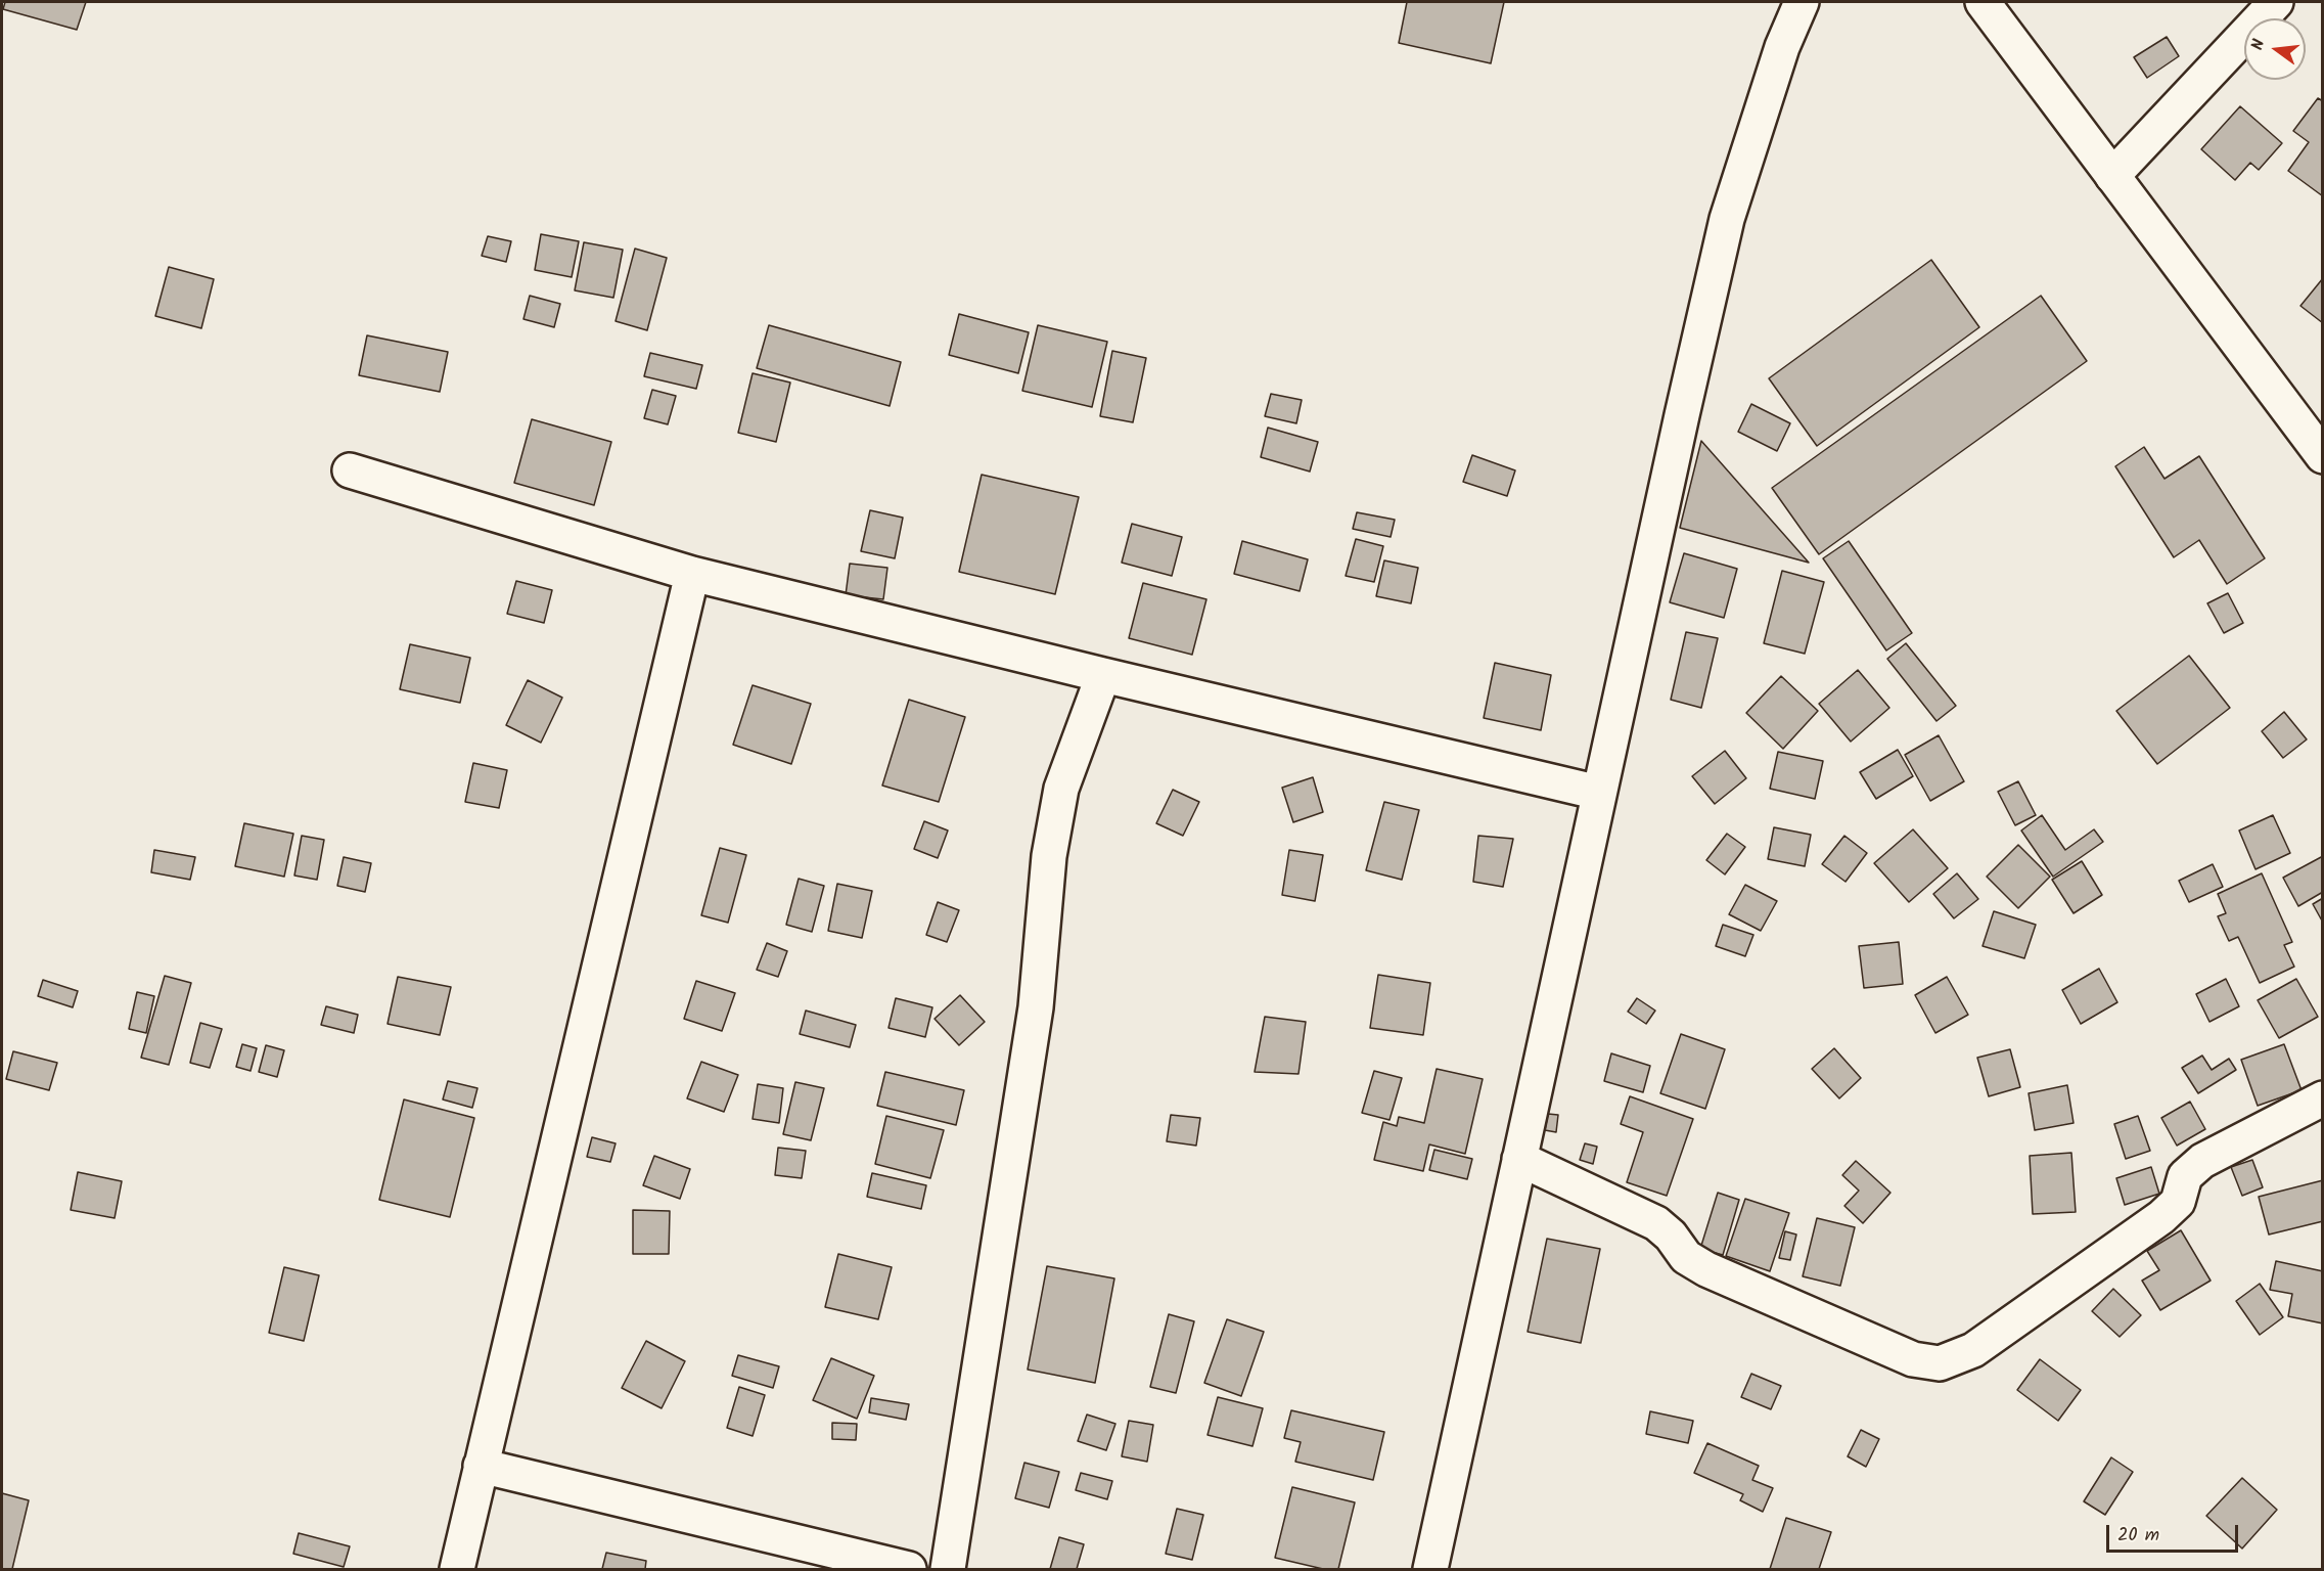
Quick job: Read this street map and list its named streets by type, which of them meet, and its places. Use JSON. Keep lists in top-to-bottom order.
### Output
{
  "scale_bar": "20 m",
  "north": "left"
}
